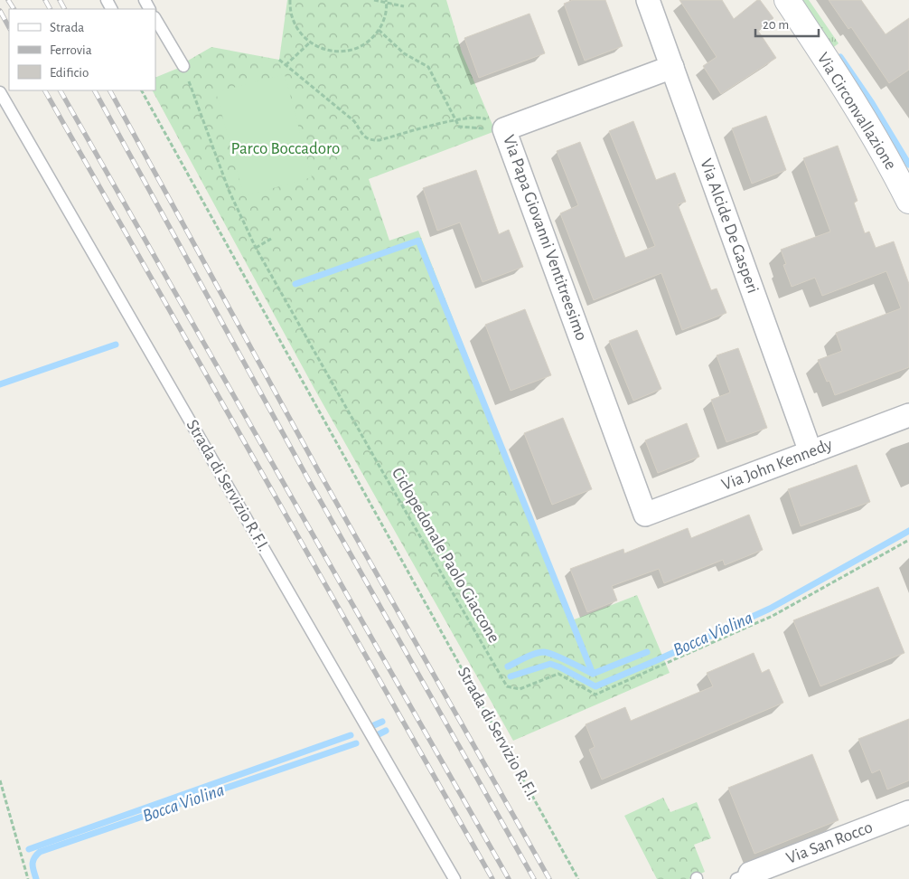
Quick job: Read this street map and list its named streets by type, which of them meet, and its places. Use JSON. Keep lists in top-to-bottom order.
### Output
{
  "streets": {
    "street": [
      "Via Circonvallazione",
      "Via Alcide De Gasperi",
      "Via Papa Giovanni Ventitreesimo",
      "Via John Kennedy",
      "Via San Rocco"
    ],
    "lane": ["Strada di Servizio R.F.I."],
    "path": ["Ciclopedonale Paolo Giaccone"]
  },
  "crossings": [
    ["Via Alcide De Gasperi", "Via Papa Giovanni Ventitreesimo"],
    ["Via Alcide De Gasperi", "Via John Kennedy"],
    ["Via Papa Giovanni Ventitreesimo", "Via John Kennedy"]
  ],
  "water": ["Bocca Violina"],
  "parks": ["Parco Boccadoro"],
  "legend": ["Strada", "Ferrovia", "Edificio"],
  "scale_bar": "20 m"
}
